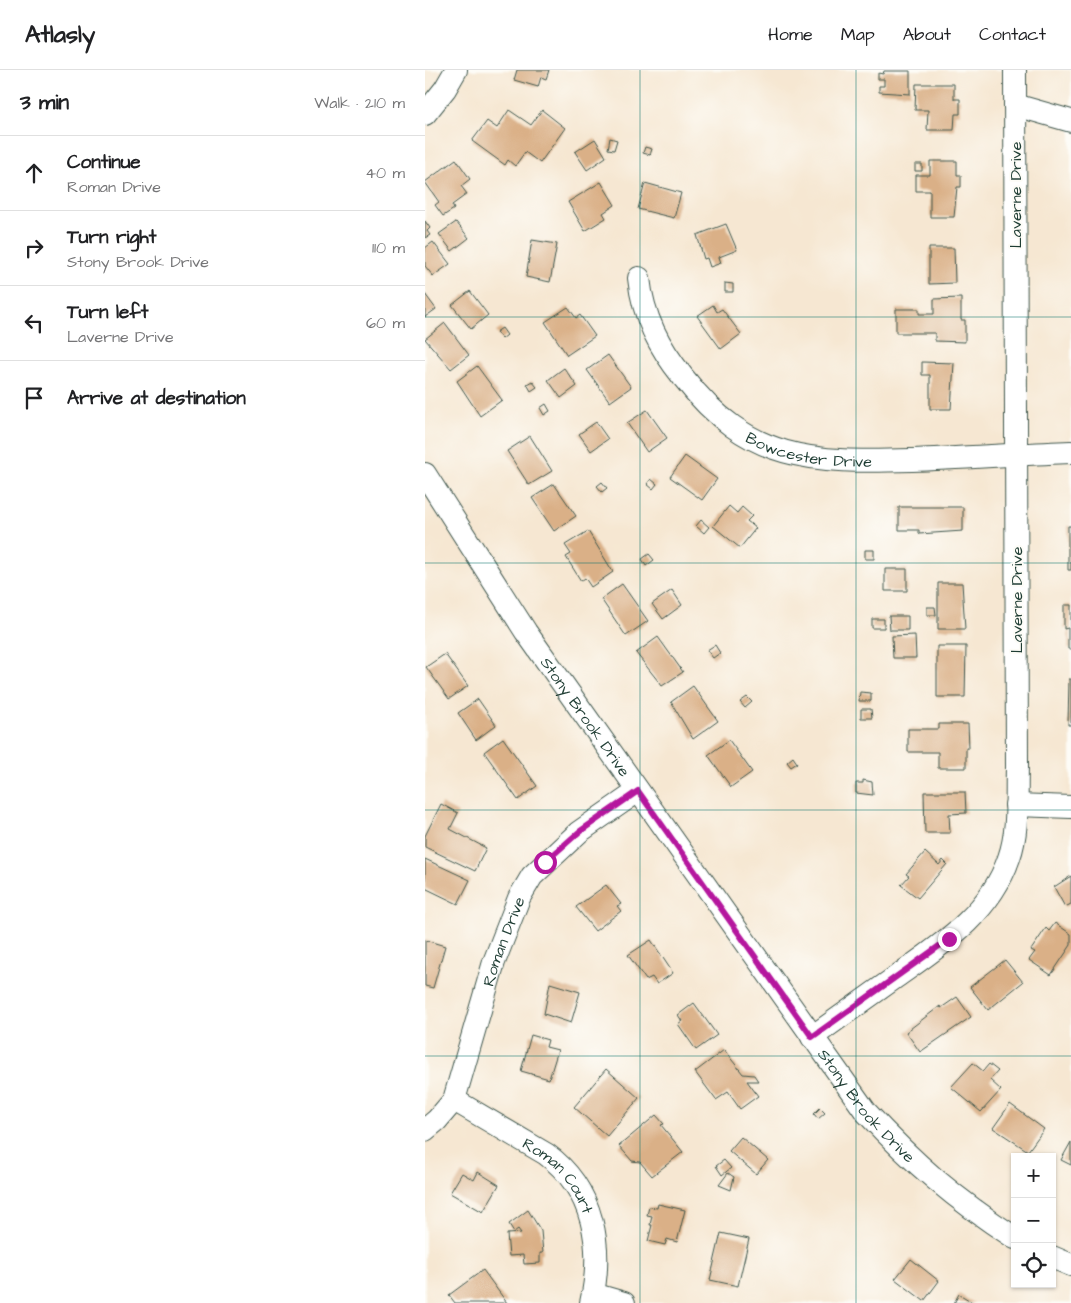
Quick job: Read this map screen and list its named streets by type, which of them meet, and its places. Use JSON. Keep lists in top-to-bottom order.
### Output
{
  "streets": {
    "street": [
      "Laverne Drive",
      "Bowcester Drive",
      "Stony Brook Drive",
      "Roman Drive",
      "Roman Court"
    ]
  },
  "crossings": [
    ["Laverne Drive", "Bowcester Drive"],
    ["Laverne Drive", "Stony Brook Drive"],
    ["Stony Brook Drive", "Roman Drive"],
    ["Roman Drive", "Roman Court"]
  ],
  "page": {
    "header": "Atlasly",
    "nav": [
      "Home",
      "Map",
      "About",
      "Contact"
    ],
    "heading": ["3 min", "Walk · 210 m"],
    "list": [
      ["Continue", "Roman Drive", "40 m"],
      ["Turn right", "Stony Brook Drive", "110 m"],
      ["Turn left", "Laverne Drive", "60 m"],
      "Arrive at destination"
    ],
    "map_buttons": ["+", "−"]
  }
}
